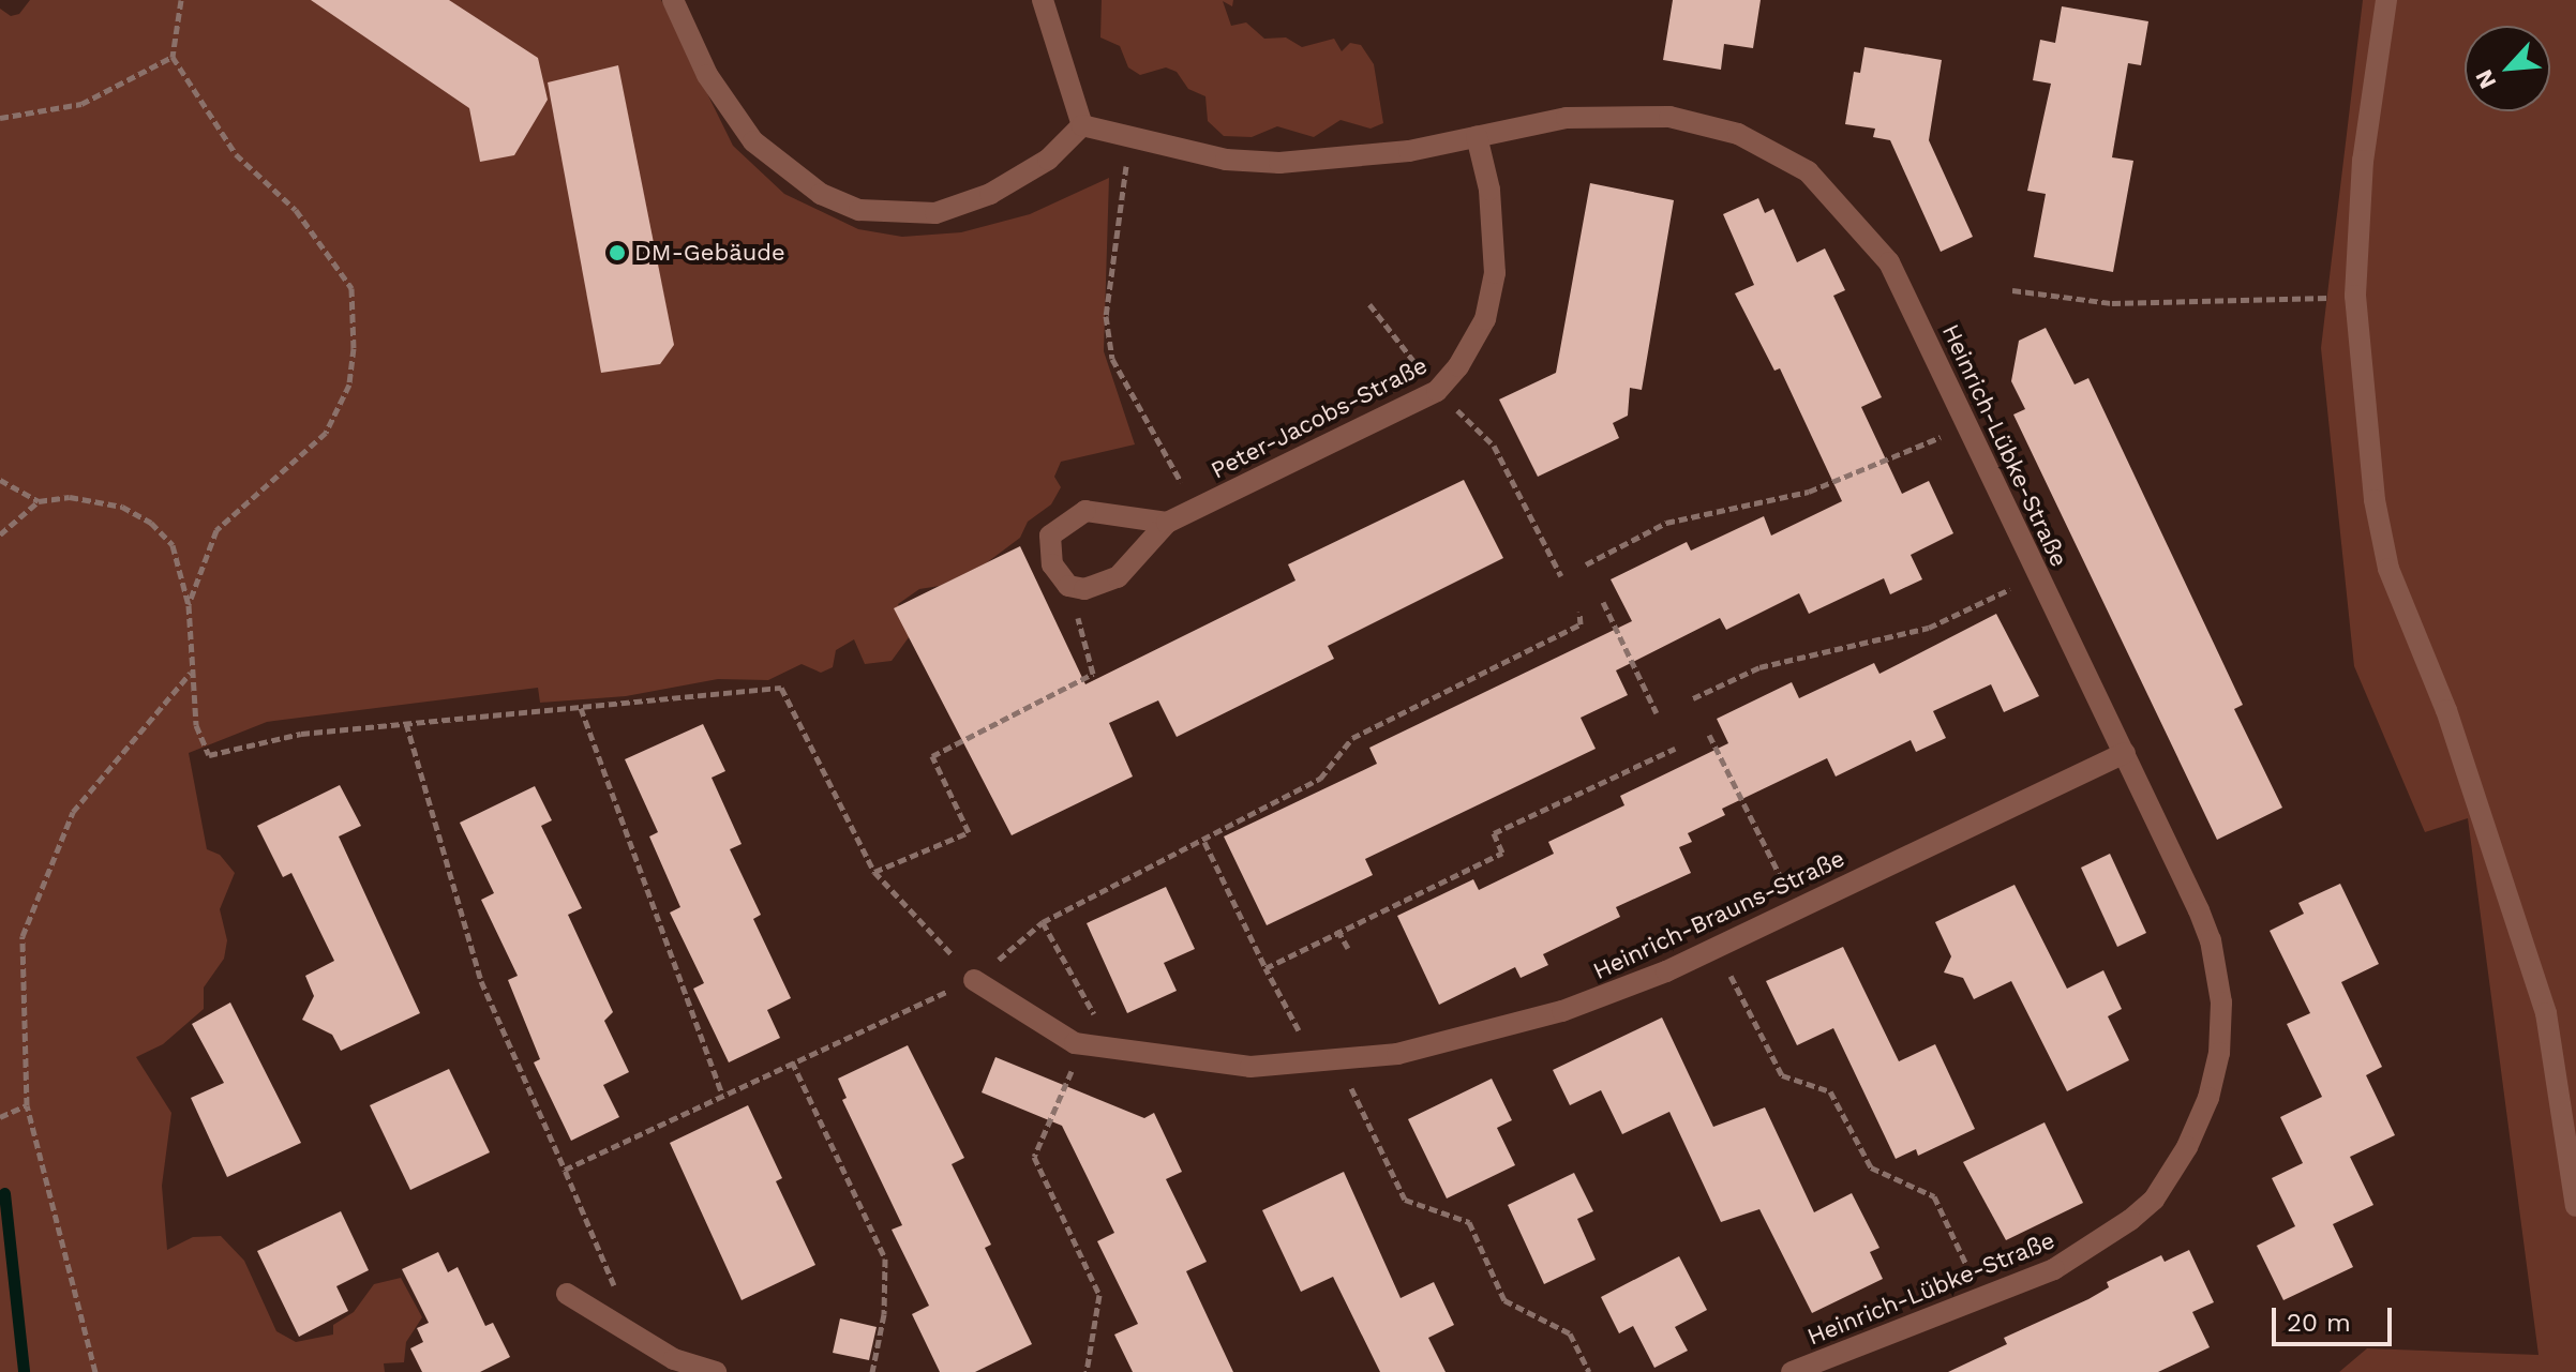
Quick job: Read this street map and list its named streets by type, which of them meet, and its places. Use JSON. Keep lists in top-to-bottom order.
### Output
{
  "streets": {
    "street": ["Peter-Jacobs-Straße", "Heinrich-Lübke-Straße", "Heinrich-Brauns-Straße"]
  },
  "crossings": [
    ["Peter-Jacobs-Straße", "Heinrich-Lübke-Straße"],
    ["Heinrich-Lübke-Straße", "Heinrich-Brauns-Straße"]
  ],
  "places": ["DM-Gebäude"],
  "scale_bar": "20 m",
  "north": "bottom left"
}
